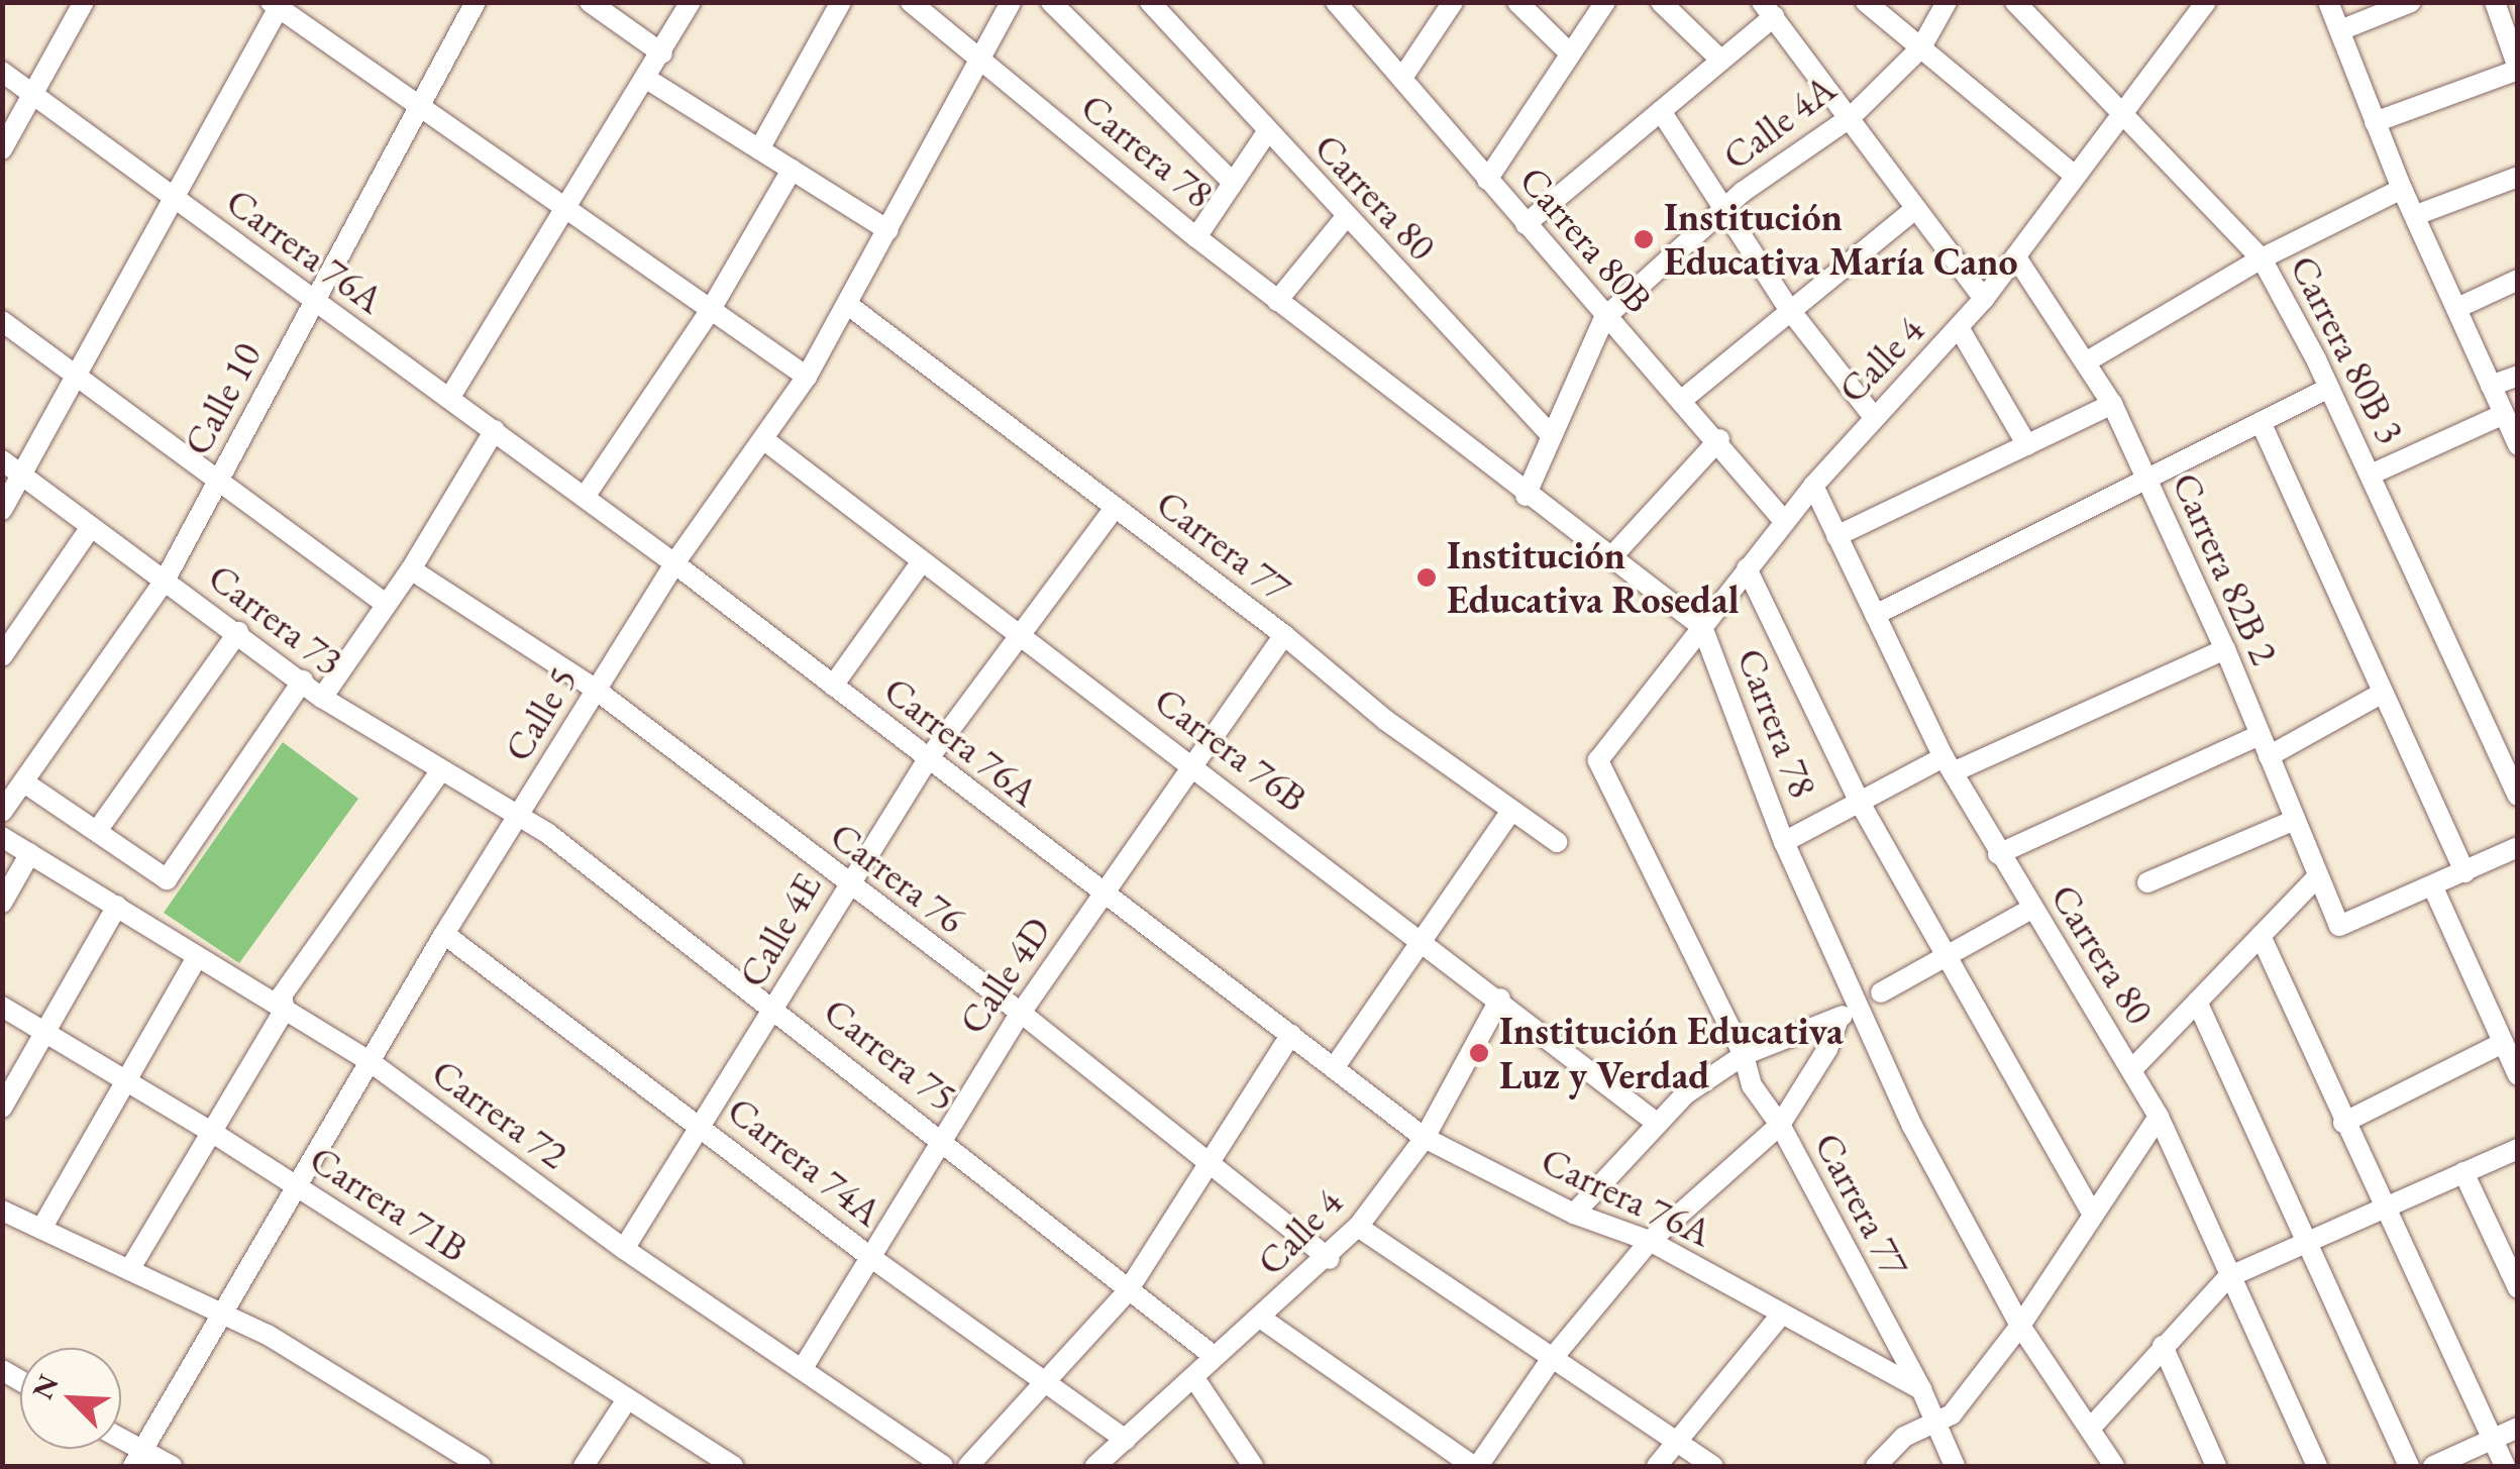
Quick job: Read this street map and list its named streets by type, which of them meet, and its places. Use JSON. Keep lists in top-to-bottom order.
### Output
{
  "streets": {
    "street": [
      "Calle 4A",
      "Carrera 78",
      "Carrera 80",
      "Carrera 80B",
      "Carrera 76A",
      "Carrera 80B 3",
      "Calle 4",
      "Calle 10",
      "Carrera 77",
      "Carrera 82B 2",
      "Carrera 73",
      "Calle 5",
      "Carrera 76B",
      "Carrera 76",
      "Calle 4E",
      "Calle 4D",
      "Carrera 75",
      "Carrera 72",
      "Carrera 74A",
      "Carrera 71B"
    ]
  },
  "crossings": [
    ["Calle 4A", "Carrera 78"],
    ["Calle 4A", "Carrera 80"],
    ["Calle 4A", "Carrera 80B"],
    ["Carrera 78", "Calle 4"],
    ["Carrera 78", "Calle 5"],
    ["Carrera 80", "Calle 4"],
    ["Carrera 80B", "Calle 4"],
    ["Carrera 76A", "Calle 4"],
    ["Carrera 76A", "Calle 10"],
    ["Carrera 76A", "Carrera 77"],
    ["Carrera 76A", "Calle 5"],
    ["Carrera 76A", "Calle 4E"],
    ["Carrera 76A", "Calle 4D"],
    ["Carrera 80B 3", "Calle 4"],
    ["Calle 4", "Carrera 77"],
    ["Calle 4", "Carrera 82B 2"],
    ["Calle 4", "Carrera 76B"],
    ["Calle 4", "Carrera 76"],
    ["Calle 4", "Carrera 75"],
    ["Calle 4", "Carrera 74A"],
    ["Calle 10", "Carrera 73"],
    ["Carrera 77", "Calle 5"],
    ["Carrera 77", "Calle 4E"],
    ["Carrera 77", "Calle 4D"],
    ["Carrera 73", "Calle 5"],
    ["Carrera 73", "Carrera 75"],
    ["Calle 5", "Carrera 76B"],
    ["Calle 5", "Carrera 76"],
    ["Calle 5", "Carrera 75"],
    ["Calle 5", "Carrera 72"],
    ["Calle 5", "Carrera 74A"],
    ["Calle 5", "Carrera 71B"],
    ["Carrera 76B", "Calle 4E"],
    ["Carrera 76B", "Calle 4D"],
    ["Carrera 76", "Calle 4E"],
    ["Carrera 76", "Calle 4D"],
    ["Calle 4E", "Carrera 75"],
    ["Calle 4E", "Carrera 72"],
    ["Calle 4E", "Carrera 74A"],
    ["Calle 4D", "Carrera 75"],
    ["Calle 4D", "Carrera 72"],
    ["Calle 4D", "Carrera 74A"]
  ],
  "places": ["Institución Educativa María Cano", "Institución Educativa Rosedal", "Institución Educativa Luz y Verdad"],
  "north": "top left"
}
